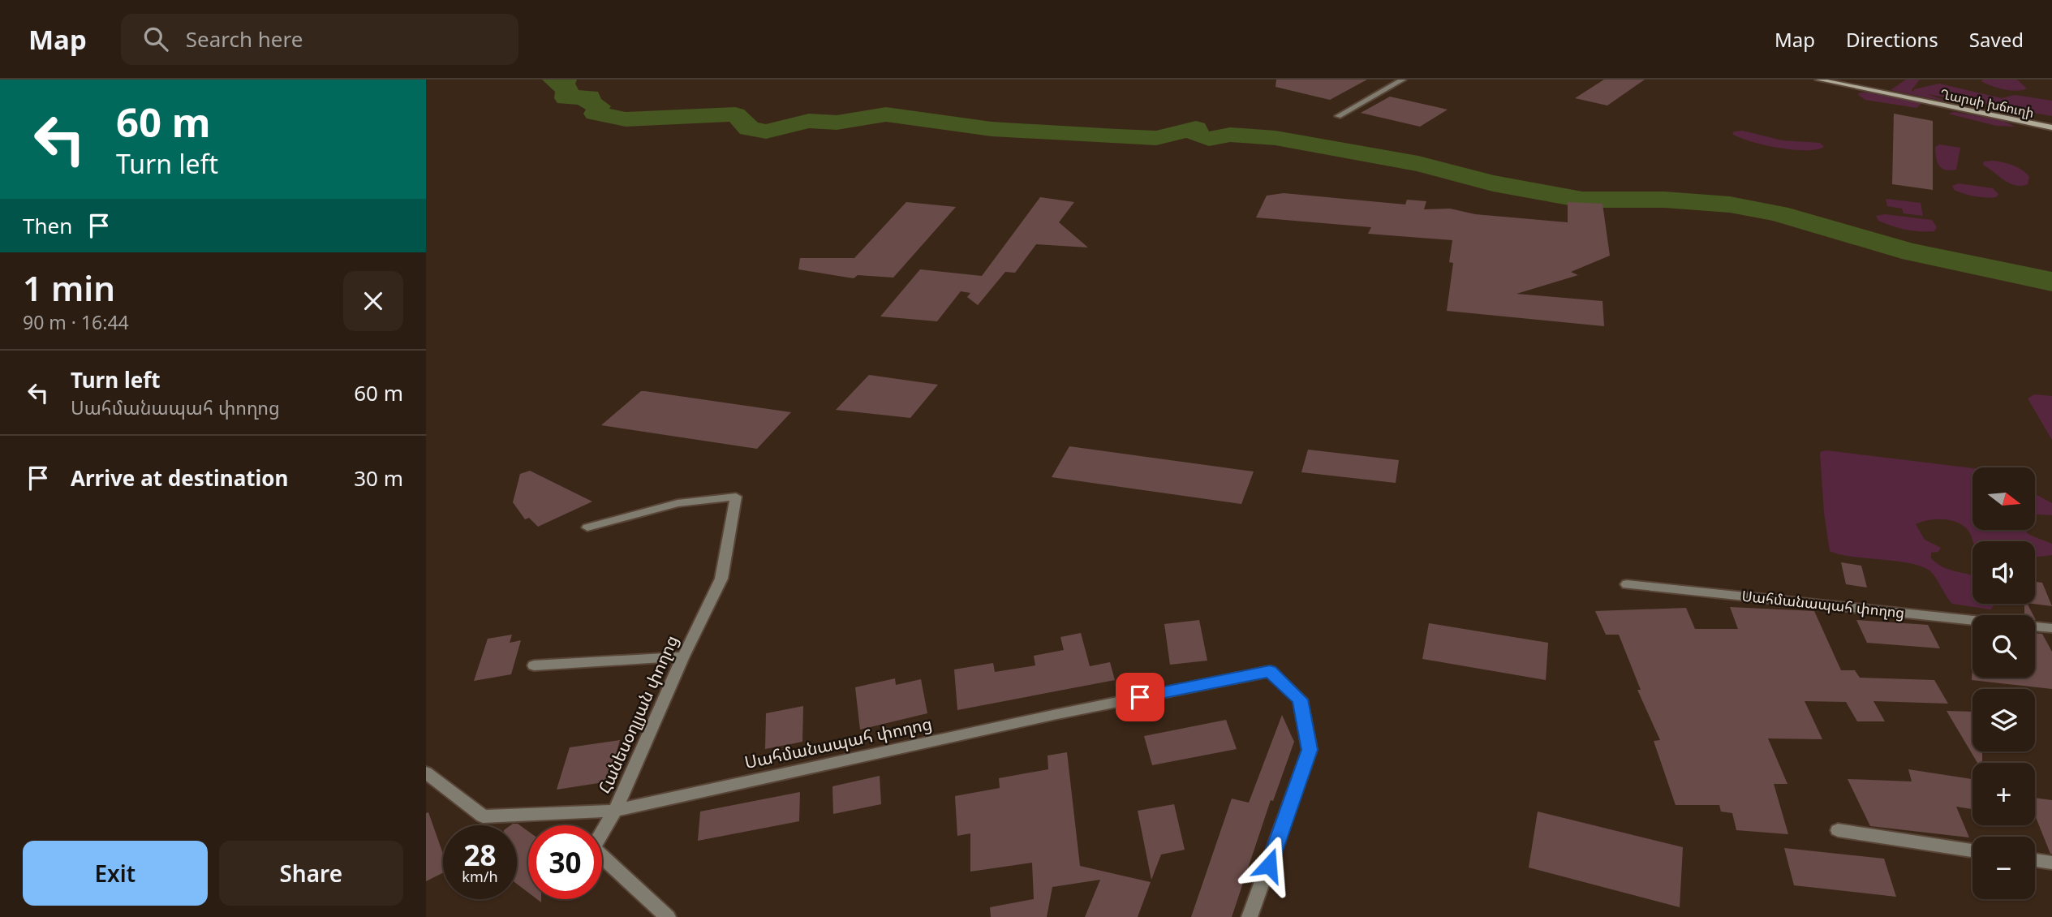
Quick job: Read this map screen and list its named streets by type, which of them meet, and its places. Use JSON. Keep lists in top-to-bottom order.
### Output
{
  "streets": {
    "main road": ["Ղարսի խճուղի"],
    "street": ["Սահմանապահ փողոց", "Հանեսօղլյան փողոց"]
  },
  "crossings": [
    ["Սահմանապահ փողոց", "Հանեսօղլյան փողոց"]
  ],
  "north": "right",
  "page": {
    "header": "Map",
    "search": "Search here",
    "nav": ["Map", "Directions", "Saved"],
    "turn": ["60 m", "Turn left"],
    "then": "Then",
    "heading": ["1 min", "90 m · 16:44"],
    "list": [
      {
        "name": "Turn left",
        "note": "Սահմանապահ փողոց",
        "value": "60 m"
      },
      {
        "name": "Arrive at destination",
        "value": "30 m"
      }
    ],
    "map_buttons": ["+", "−"],
    "speed": "28 km/h",
    "limit": "30",
    "buttons": ["Exit", "Share"]
  }
}
